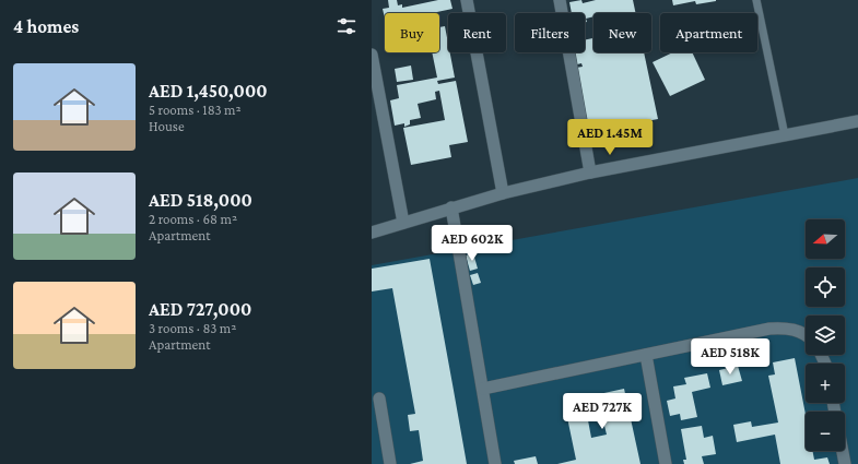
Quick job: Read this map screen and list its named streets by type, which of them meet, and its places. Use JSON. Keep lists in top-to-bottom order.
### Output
{
  "north": "left",
  "page": {
    "heading": "4 homes",
    "chip": [
      "Buy",
      "Rent",
      "Filters",
      "New",
      "Apartment"
    ],
    "list": [
      {
        "name": "AED 1,450,000",
        "note": "5 rooms · 183 m² · House"
      },
      {
        "name": "AED 518,000",
        "note": "2 rooms · 68 m² · Apartment"
      },
      {
        "name": "AED 727,000",
        "note": "3 rooms · 83 m² · Apartment"
      }
    ],
    "price": [
      "AED 1.45M",
      "AED 602K",
      "AED 518K",
      "AED 727K"
    ],
    "map_buttons": ["+", "−"]
  }
}
